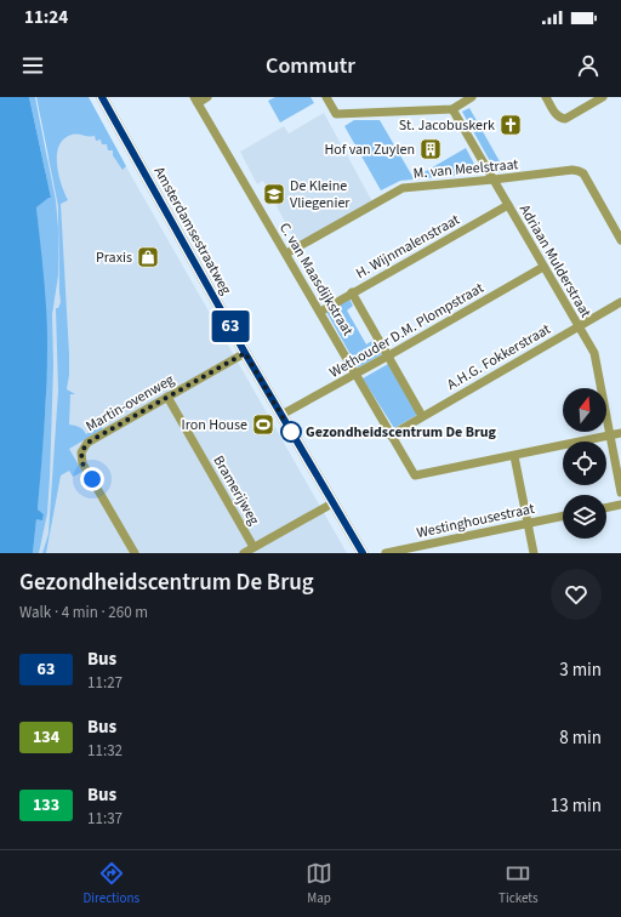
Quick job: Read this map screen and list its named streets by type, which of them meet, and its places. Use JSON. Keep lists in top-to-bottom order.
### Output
{
  "streets": {
    "main road": ["Amsterdamsestraatweg"],
    "street": [
      "M. van Meelstraat",
      "H. Wijnmalenstraat",
      "Adriaan Mulderstraat",
      "C. van Maasdijkstraat",
      "Wethouder D.M. Plompstraat",
      "A.H.G. Fokkerstraat",
      "Martin-ovenweg",
      "Bramerijweg",
      "Westinghousestraat"
    ]
  },
  "crossings": [
    ["M. van Meelstraat", "Adriaan Mulderstraat"],
    ["M. van Meelstraat", "C. van Maasdijkstraat"],
    ["Amsterdamsestraatweg", "Wethouder D.M. Plompstraat"],
    ["Amsterdamsestraatweg", "Martin-ovenweg"],
    ["H. Wijnmalenstraat", "Adriaan Mulderstraat"],
    ["H. Wijnmalenstraat", "C. van Maasdijkstraat"],
    ["Adriaan Mulderstraat", "Wethouder D.M. Plompstraat"],
    ["Adriaan Mulderstraat", "A.H.G. Fokkerstraat"],
    ["C. van Maasdijkstraat", "Wethouder D.M. Plompstraat"],
    ["C. van Maasdijkstraat", "A.H.G. Fokkerstraat"],
    ["Martin-ovenweg", "Bramerijweg"]
  ],
  "places": {
    "church": ["St. Jacobuskerk"],
    "building": ["Hof van Zuylen"],
    "school or university": ["De Kleine Vliegenier"],
    "shop": ["Praxis"],
    "sports": ["Iron House"],
    "other": ["Gezondheidscentrum De Brug"]
  },
  "lines": ["bus line 63"],
  "north": "top",
  "page": {
    "status": "11:24",
    "header": "Commutr",
    "on_map": "63",
    "heading": ["Gezondheidscentrum De Brug", "Walk · 4 min · 260 m"],
    "list": [
      {
        "mark": "63",
        "name": "Bus",
        "note": "11:27",
        "value": "3 min"
      },
      {
        "mark": "134",
        "name": "Bus",
        "note": "11:32",
        "value": "8 min"
      },
      {
        "mark": "133",
        "name": "Bus",
        "note": "11:37",
        "value": "13 min"
      }
    ],
    "tabs": ["Directions", "Map", "Tickets"]
  }
}
